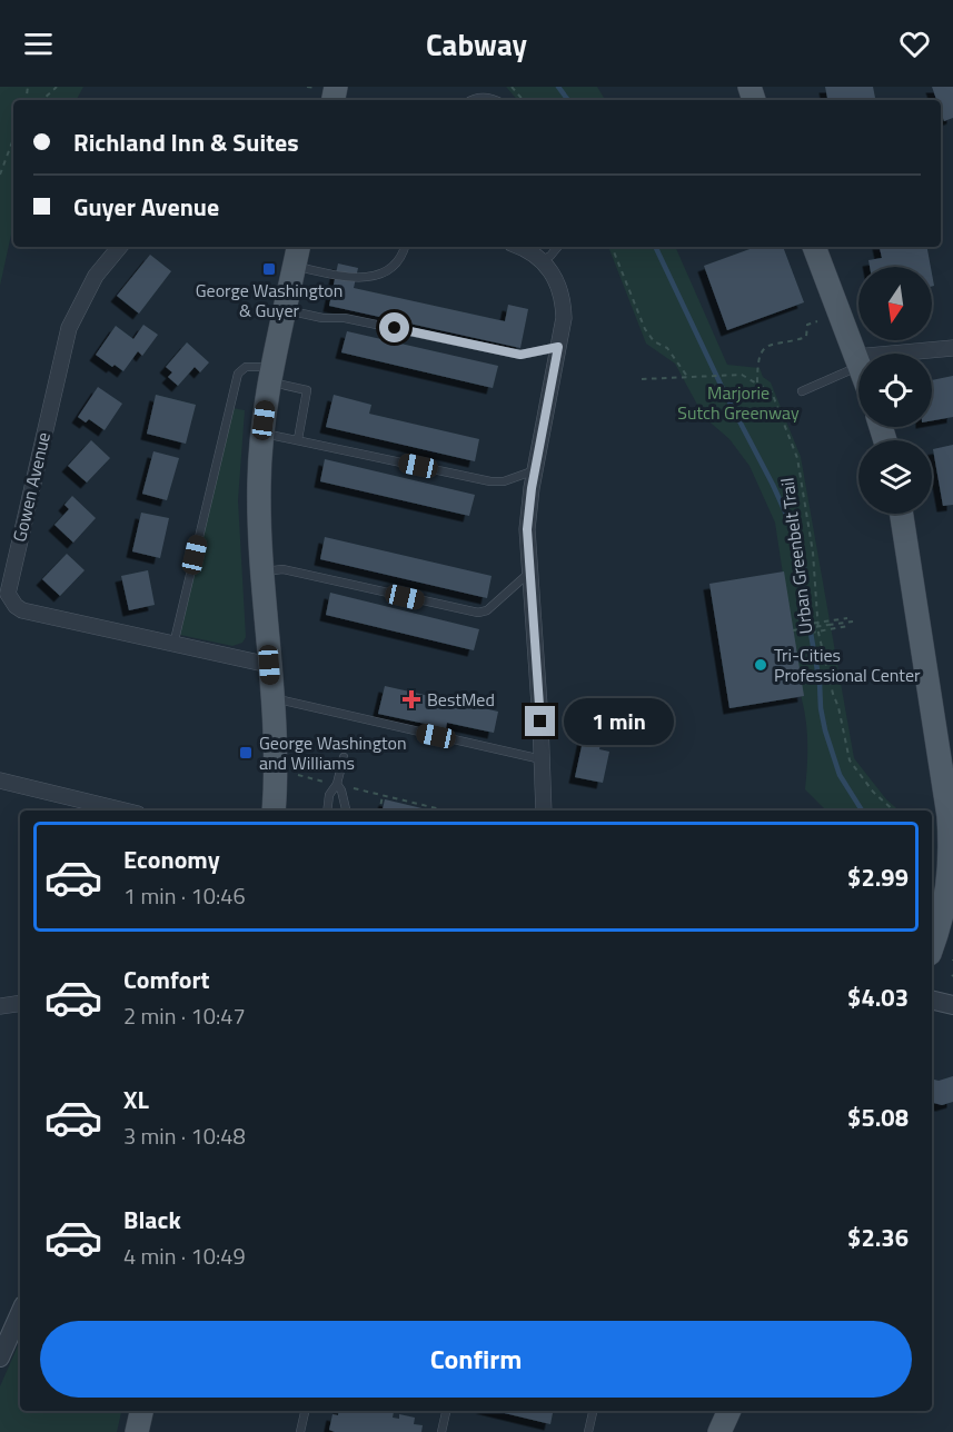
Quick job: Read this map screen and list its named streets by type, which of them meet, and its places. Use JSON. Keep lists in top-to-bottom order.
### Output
{
  "streets": {
    "street": ["Gowen Avenue"],
    "path": ["Urban Greenbelt Trail"]
  },
  "parks": ["Marjorie Sutch Greenway"],
  "places": {
    "transit": ["George Washington & Guyer", "George Washington and Williams"],
    "other": ["Tri-Cities Professional Center"],
    "health": ["BestMed"]
  },
  "north": "bottom",
  "page": {
    "header": "Cabway",
    "banner": ["Richland Inn & Suites", "Guyer Avenue"],
    "bubble": "1 min",
    "list": [
      {
        "name": "Economy",
        "note": "1 min · 10:46",
        "value": "$2.99"
      },
      {
        "name": "Comfort",
        "note": "2 min · 10:47",
        "value": "$4.03"
      },
      {
        "name": "XL",
        "note": "3 min · 10:48",
        "value": "$5.08"
      },
      {
        "name": "Black",
        "note": "4 min · 10:49",
        "value": "$2.36"
      }
    ],
    "buttons": "Confirm"
  }
}
